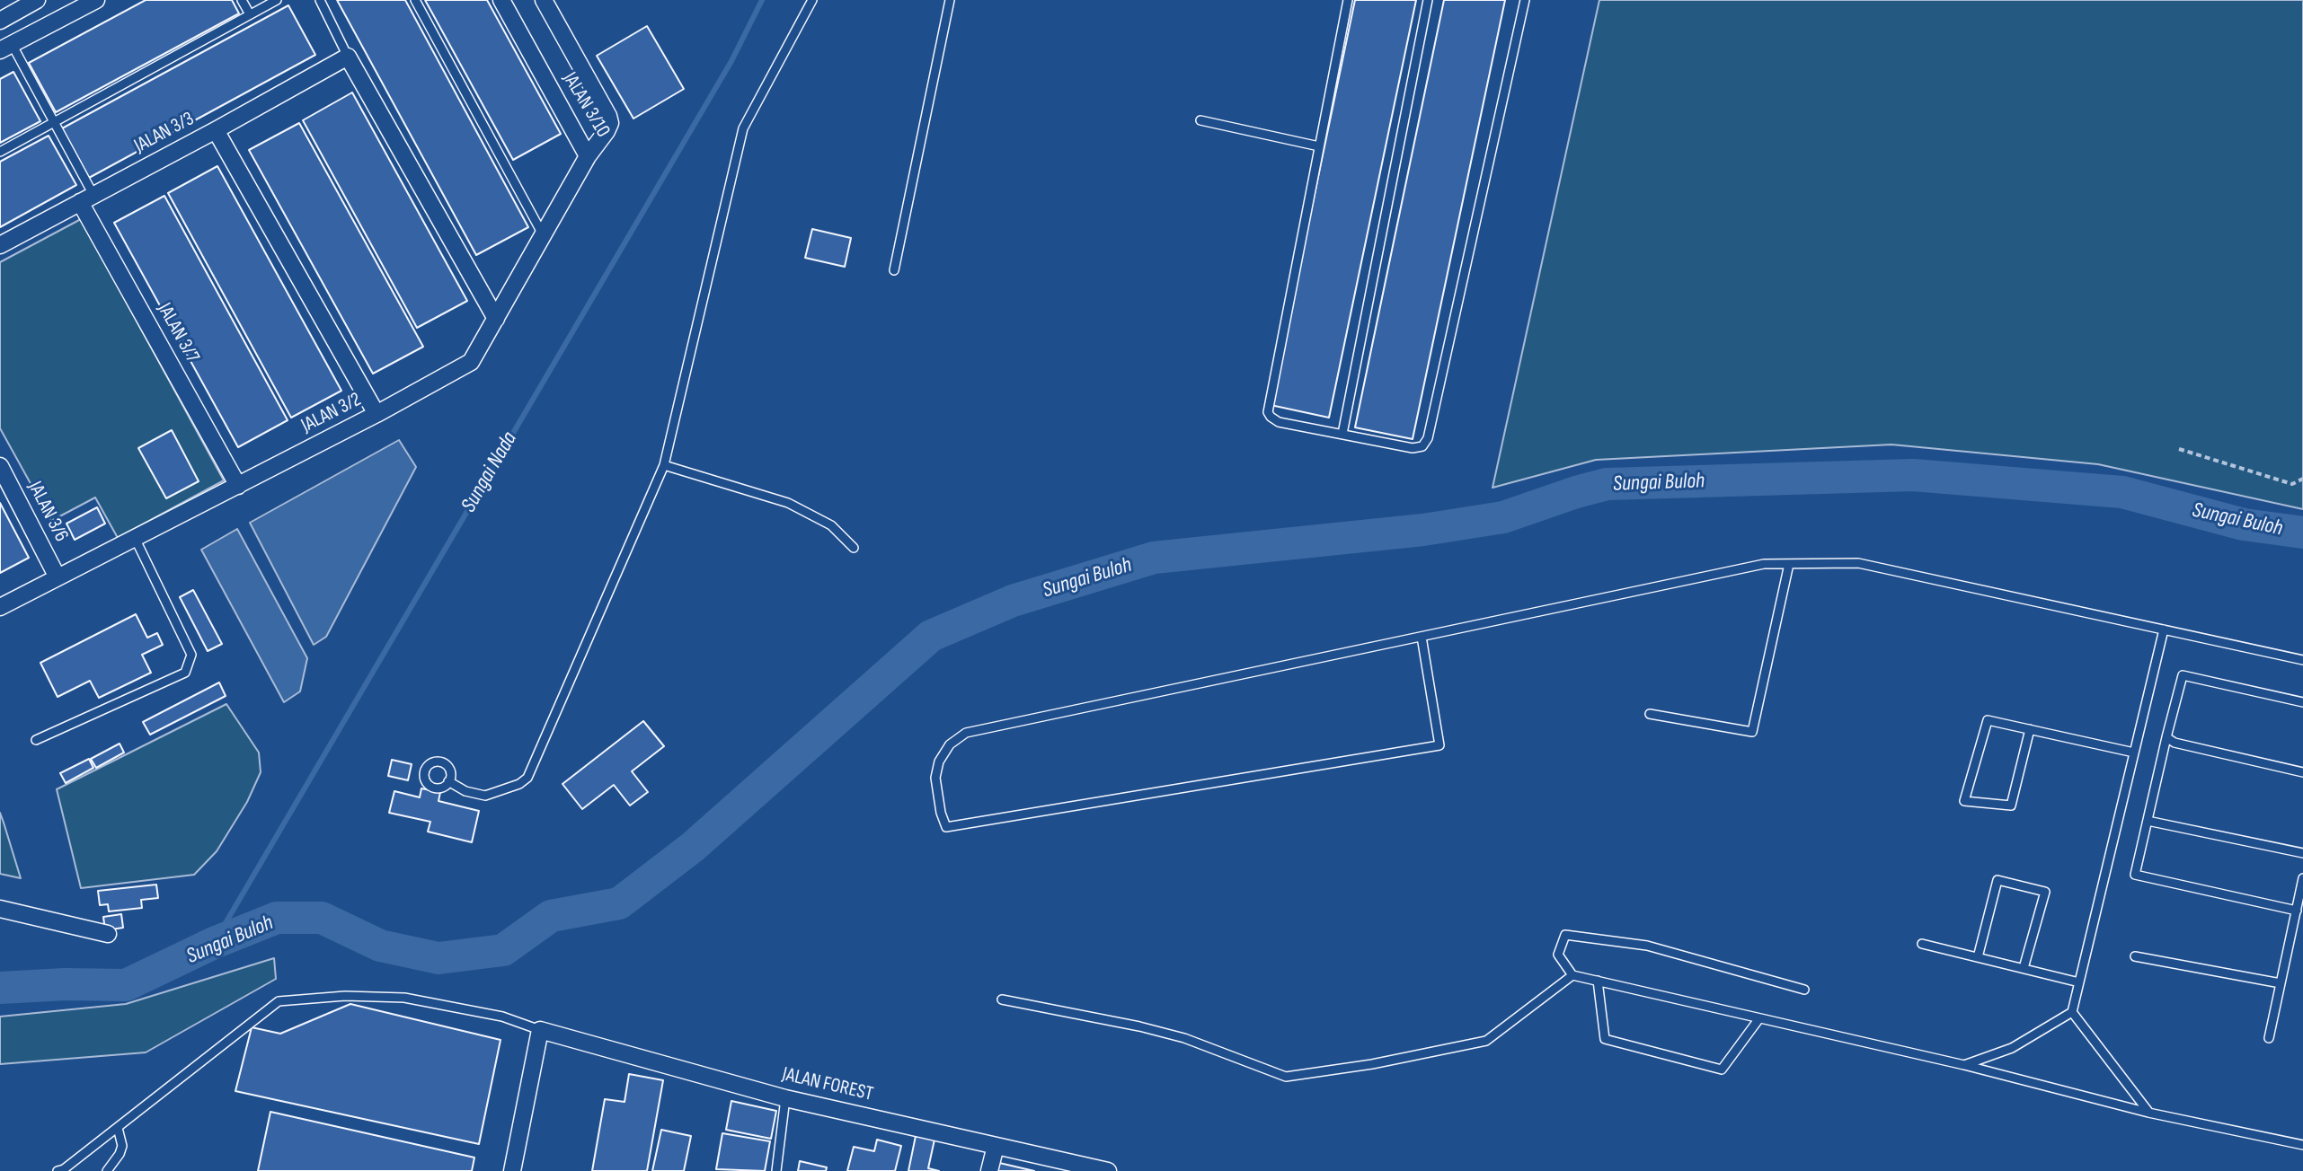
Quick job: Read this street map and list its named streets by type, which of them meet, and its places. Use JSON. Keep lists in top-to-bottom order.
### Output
{
  "streets": {
    "street": [
      "JALAN 3/10",
      "JALAN 3/3",
      "JALAN 3/7",
      "JALAN 3/2",
      "JALAN 3/6",
      "JALAN FOREST"
    ]
  },
  "crossings": [
    ["JALAN 3/10", "JALAN 3/2"],
    ["JALAN 3/3", "JALAN 3/7"],
    ["JALAN 3/7", "JALAN 3/2"],
    ["JALAN 3/2", "JALAN 3/6"]
  ],
  "water": ["Sungai Nada", "Sungai Buloh"]
}
